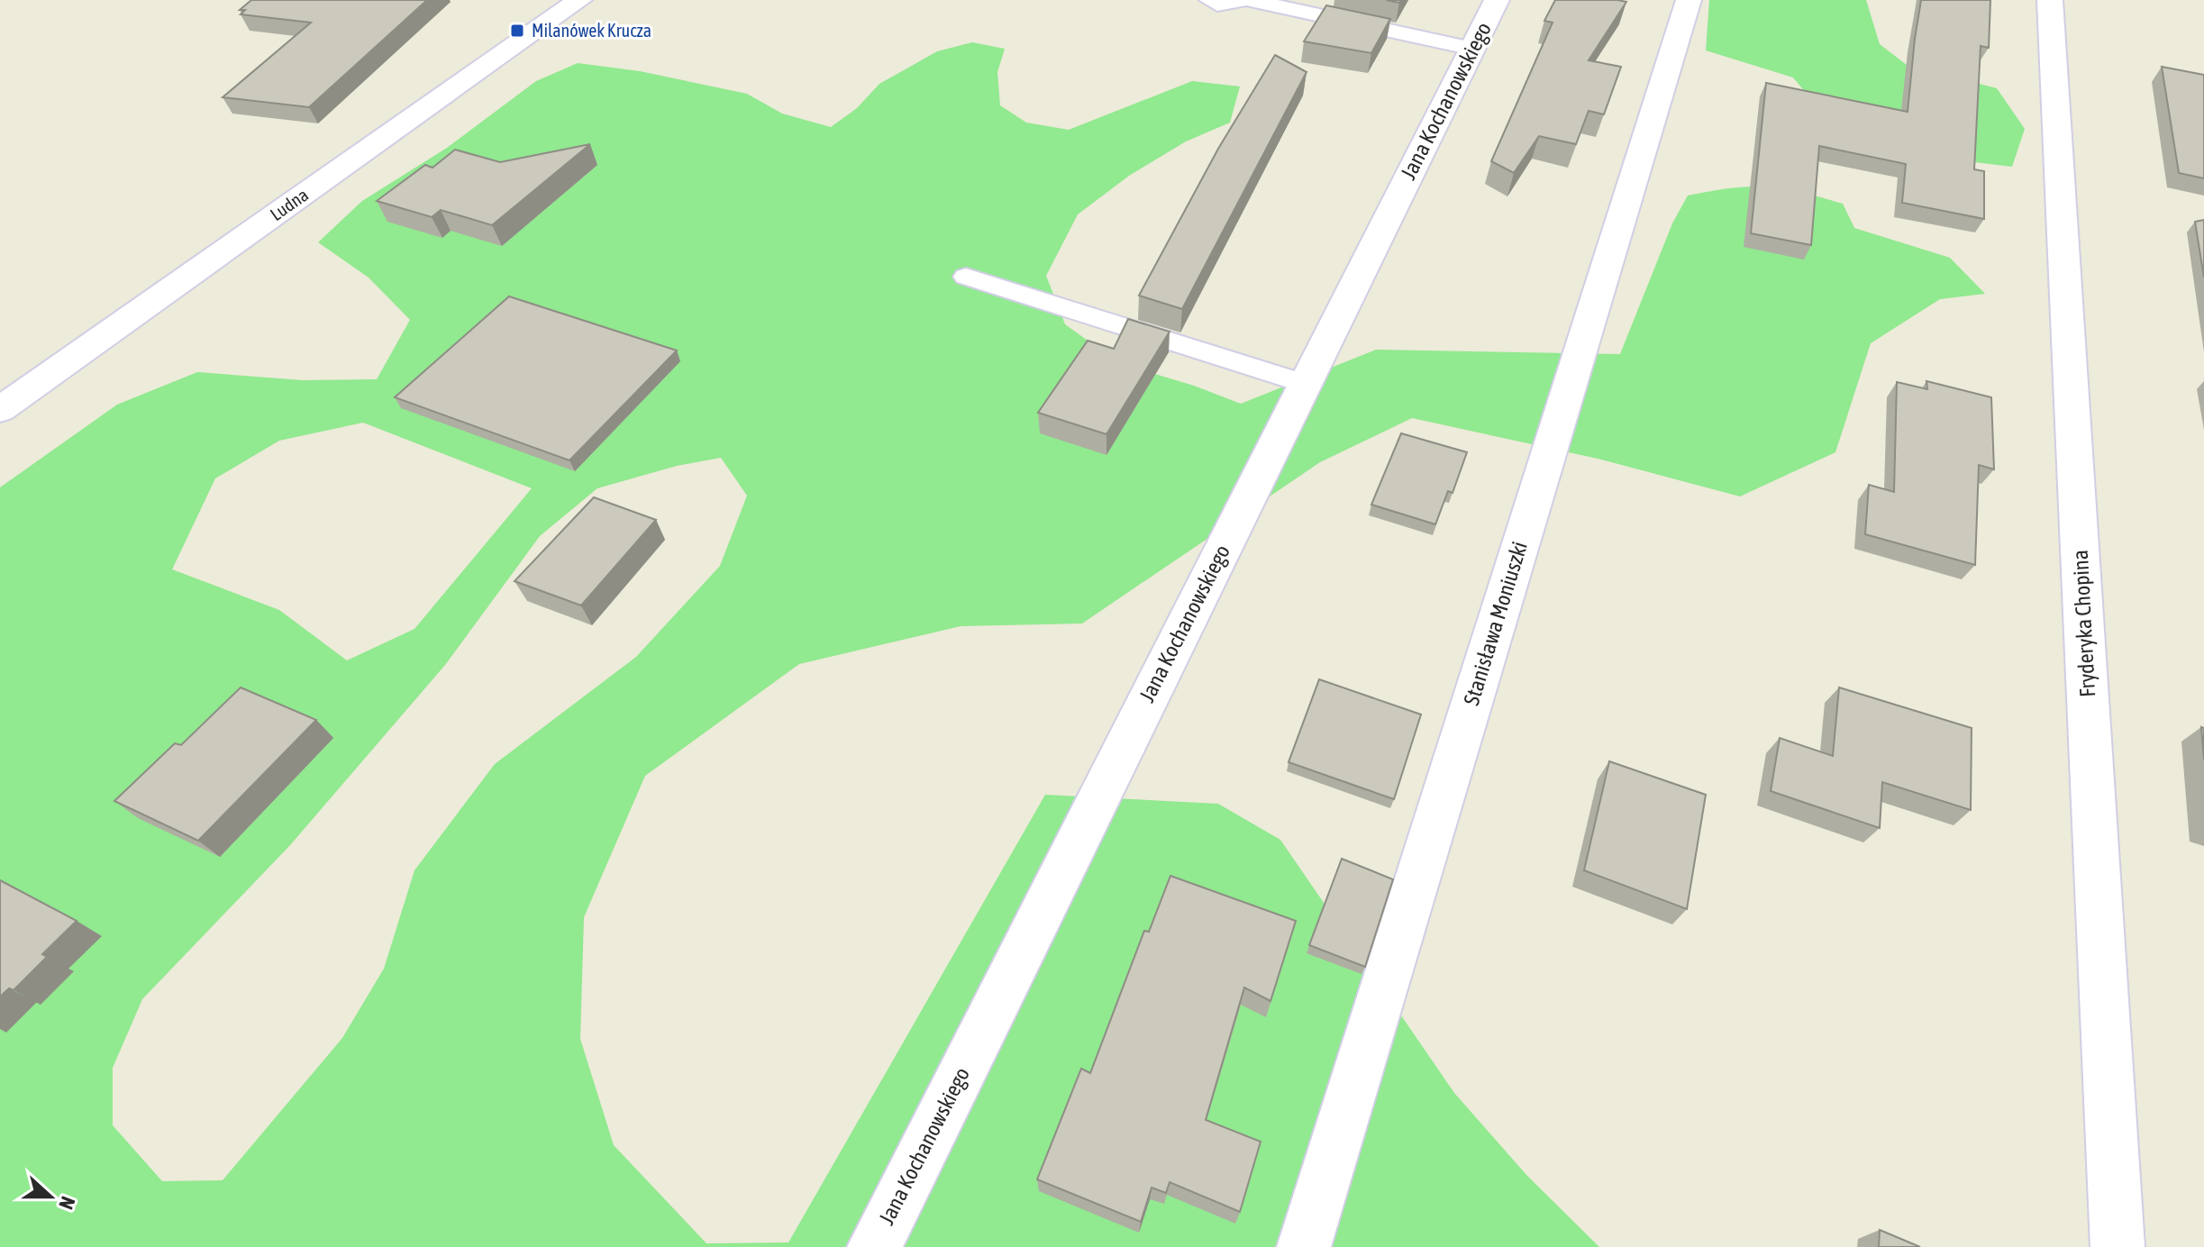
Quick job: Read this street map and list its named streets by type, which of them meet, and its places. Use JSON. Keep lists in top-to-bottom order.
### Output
{
  "streets": {
    "street": [
      "Jana Kochanowskiego",
      "Ludna",
      "Stanisława Moniuszki",
      "Fryderyka Chopina"
    ]
  },
  "places": {
    "transit": ["Milanówek Krucza"]
  },
  "north": "right"
}
